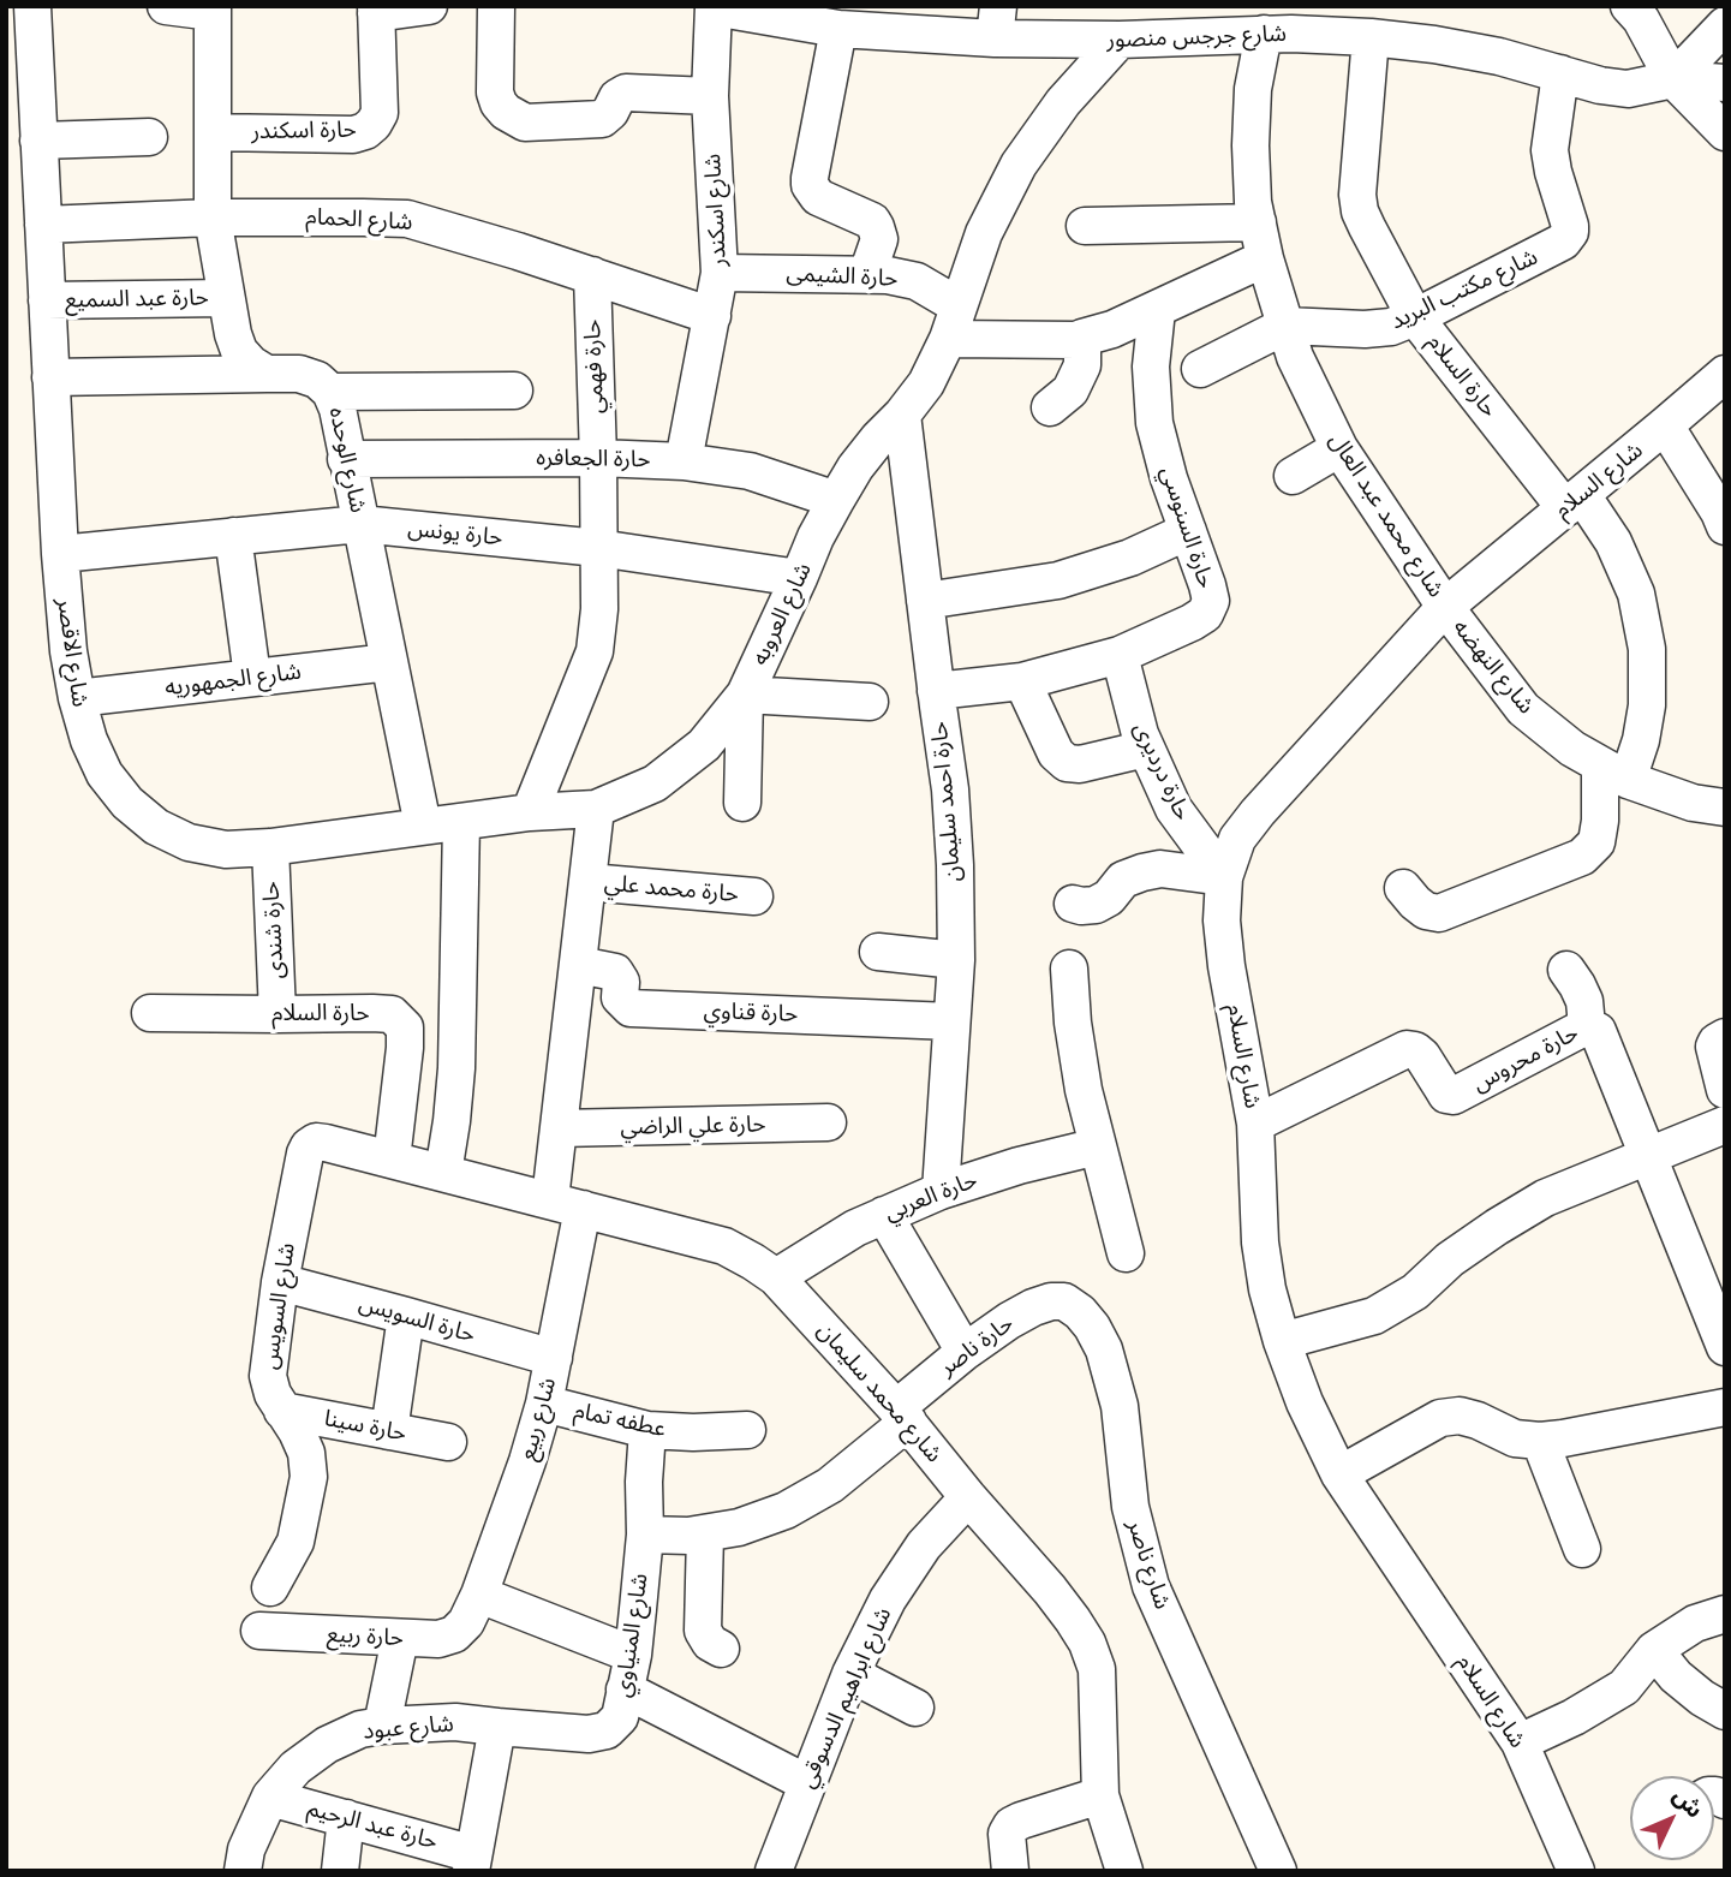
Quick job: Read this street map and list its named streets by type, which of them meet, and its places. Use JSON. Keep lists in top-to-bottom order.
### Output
{
  "streets": {
    "street": [
      "شارع جرجس منصور",
      "حارة اسكندر",
      "شارع اسكندر",
      "شارع الحمام",
      "حارة الشيمى",
      "شارع مكتب البريد",
      "حارة عبد السميع",
      "حارة فهمي",
      "حارة السلام",
      "حارة الجعافره",
      "شارع الوحده",
      "شارع السلام",
      "شارع محمد عبد العال",
      "حارة السنوسي",
      "حارة يونس",
      "شارع العروبه",
      "شارع الاقصر",
      "شارع النهضه",
      "شارع الجمهوريه",
      "حارة درديرى",
      "حارة احمد سليمان",
      "حارة محمد علي",
      "حارة شندى",
      "حارة قناوي",
      "حارة محروس",
      "حارة علي الراضي",
      "حارة العربي",
      "شارع السويس",
      "حارة السويس",
      "حارة ناصر",
      "شارع محمد سليمان",
      "شارع ربيع",
      "عطفه تمام",
      "حارة سينا",
      "شارع ناصر",
      "شارع المنياوي",
      "حارة ربيع",
      "شارع ابراهيم الدسوقي",
      "شارع عبود",
      "حارة عبد الرحيم"
    ]
  },
  "crossings": [
    ["شارع جرجس منصور", "شارع اسكندر"],
    ["شارع جرجس منصور", "شارع مكتب البريد"],
    ["شارع جرجس منصور", "حارة السلام"],
    ["شارع جرجس منصور", "شارع محمد عبد العال"],
    ["شارع جرجس منصور", "شارع العروبه"],
    ["شارع اسكندر", "شارع الحمام"],
    ["شارع اسكندر", "حارة الشيمى"],
    ["شارع اسكندر", "حارة الجعافره"],
    ["شارع الحمام", "حارة فهمي"],
    ["شارع الحمام", "شارع الاقصر"],
    ["حارة الشيمى", "شارع العروبه"],
    ["شارع مكتب البريد", "حارة السلام"],
    ["شارع مكتب البريد", "شارع محمد عبد العال"],
    ["حارة عبد السميع", "شارع الاقصر"],
    ["حارة فهمي", "حارة الجعافره"],
    ["حارة فهمي", "حارة يونس"],
    ["حارة فهمي", "شارع الاقصر"],
    ["حارة السلام", "شارع السلام"],
    ["حارة السلام", "شارع النهضه"],
    ["حارة السلام", "حارة شندى"],
    ["حارة السلام", "شارع السويس"],
    ["حارة السلام", "شارع محمد سليمان"],
    ["حارة الجعافره", "شارع الوحده"],
    ["حارة الجعافره", "شارع العروبه"],
    ["شارع الوحده", "حارة يونس"],
    ["شارع الوحده", "شارع الاقصر"],
    ["شارع الوحده", "شارع الجمهوريه"],
    ["شارع السلام", "شارع محمد عبد العال"],
    ["شارع السلام", "شارع النهضه"],
    ["شارع السلام", "حارة درديرى"],
    ["شارع السلام", "حارة محروس"],
    ["شارع محمد عبد العال", "شارع النهضه"],
    ["حارة السنوسي", "حارة درديرى"],
    ["حارة السنوسي", "حارة احمد سليمان"],
    ["حارة يونس", "شارع العروبه"],
    ["حارة يونس", "شارع الاقصر"],
    ["شارع العروبه", "شارع الاقصر"],
    ["شارع العروبه", "حارة احمد سليمان"],
    ["شارع الاقصر", "شارع الجمهوريه"],
    ["شارع الاقصر", "حارة شندى"],
    ["حارة احمد سليمان", "حارة قناوي"],
    ["حارة احمد سليمان", "حارة العربي"],
    ["حارة العربي", "شارع محمد سليمان"],
    ["شارع السويس", "حارة السويس"],
    ["شارع السويس", "شارع محمد سليمان"],
    ["شارع السويس", "حارة سينا"],
    ["حارة السويس", "شارع ربيع"],
    ["حارة ناصر", "شارع محمد سليمان"],
    ["حارة ناصر", "شارع ناصر"],
    ["حارة ناصر", "شارع المنياوي"],
    ["شارع محمد سليمان", "شارع ربيع"],
    ["شارع محمد سليمان", "شارع ابراهيم الدسوقي"],
    ["شارع ربيع", "عطفه تمام"],
    ["شارع ربيع", "حارة ربيع"],
    ["عطفه تمام", "شارع المنياوي"],
    ["شارع المنياوي", "شارع عبود"],
    ["شارع عبود", "حارة عبد الرحيم"]
  ],
  "north": "top right"
}
